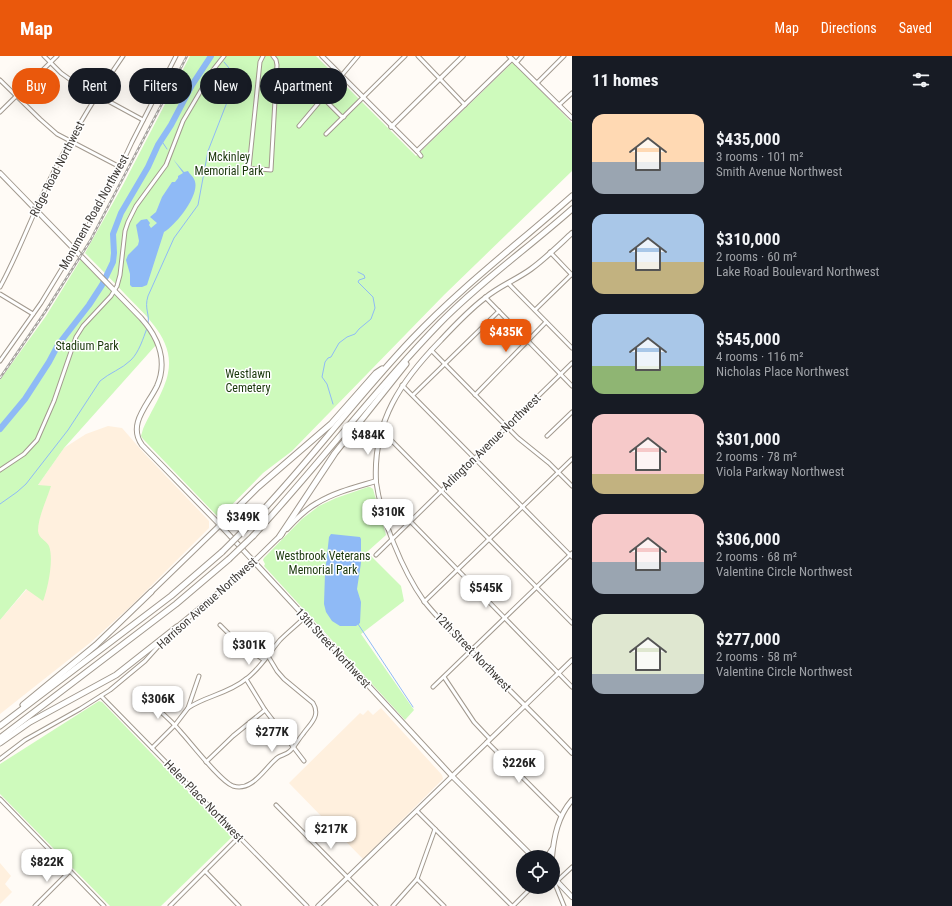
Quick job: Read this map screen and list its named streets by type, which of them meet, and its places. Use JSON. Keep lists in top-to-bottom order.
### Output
{
  "streets": {
    "main road": ["Harrison Avenue Northwest", "13th Street Northwest"],
    "street": [
      "Ridge Road Northwest",
      "Monument Road Northwest",
      "Arlington Avenue Northwest",
      "12th Street Northwest",
      "Helen Place Northwest"
    ]
  },
  "crossings": [
    ["Arlington Avenue Northwest", "12th Street Northwest"],
    ["Harrison Avenue Northwest", "13th Street Northwest"],
    ["Harrison Avenue Northwest", "12th Street Northwest"],
    ["Harrison Avenue Northwest", "Helen Place Northwest"]
  ],
  "parks": [
    "Mckinley Memorial Park",
    "Stadium Park",
    "Westlawn Cemetery",
    "Westbrook Veterans Memorial Park"
  ],
  "page": {
    "header": "Map",
    "nav": ["Map", "Directions", "Saved"],
    "heading": "11 homes",
    "chip": [
      "Buy",
      "Rent",
      "Filters",
      "New",
      "Apartment"
    ],
    "list": [
      {
        "name": "$435,000",
        "note": "3 rooms · 101 m² · Smith Avenue Northwest"
      },
      {
        "name": "$310,000",
        "note": "2 rooms · 60 m² · Lake Road Boulevard Northwest"
      },
      {
        "name": "$545,000",
        "note": "4 rooms · 116 m² · Nicholas Place Northwest"
      },
      {
        "name": "$301,000",
        "note": "2 rooms · 78 m² · Viola Parkway Northwest"
      },
      {
        "name": "$306,000",
        "note": "2 rooms · 68 m² · Valentine Circle Northwest"
      },
      {
        "name": "$277,000",
        "note": "2 rooms · 58 m² · Valentine Circle Northwest"
      }
    ],
    "price": [
      "$435K",
      "$484K",
      "$310K",
      "$349K",
      "$545K",
      "$301K",
      "$306K",
      "$277K",
      "$226K",
      "$217K",
      "$822K"
    ]
  }
}
